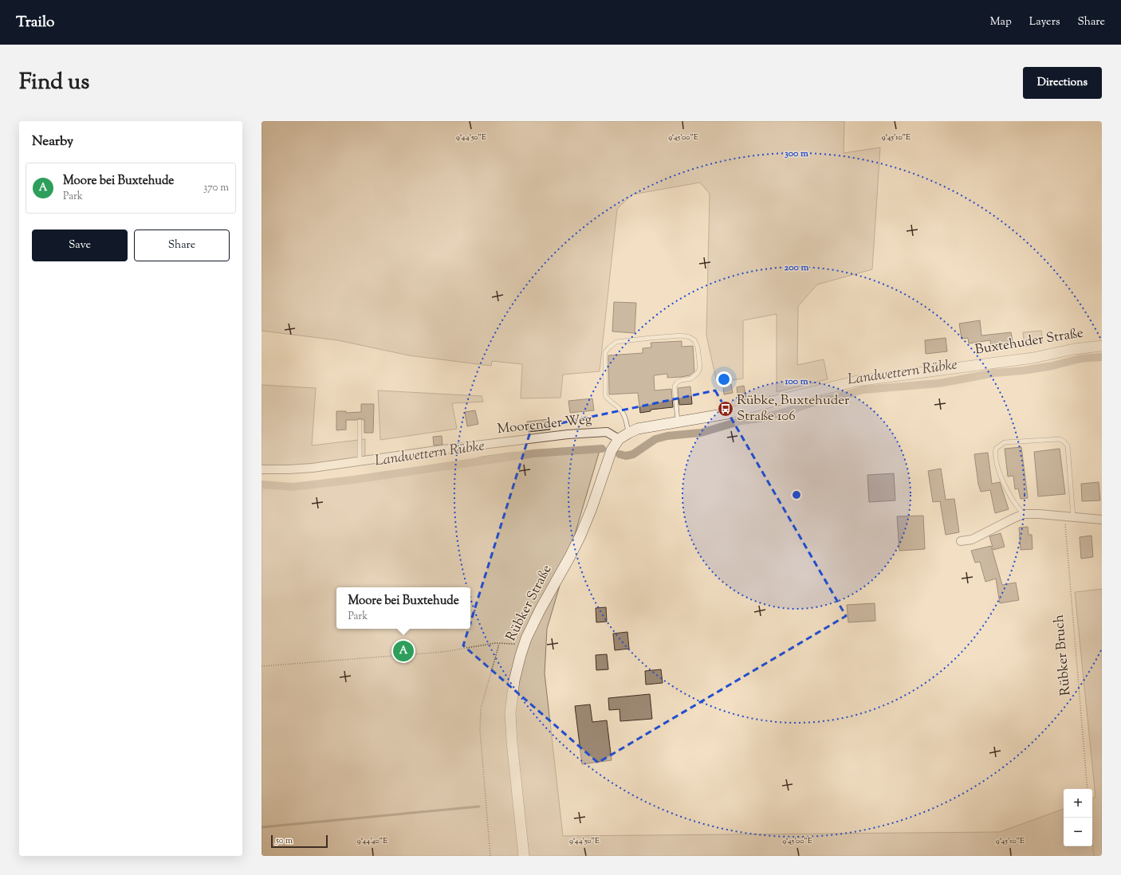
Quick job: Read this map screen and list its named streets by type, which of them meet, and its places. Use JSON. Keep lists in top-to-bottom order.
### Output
{
  "streets": {
    "street": ["Buxtehuder Straße", "Moorender Weg", "Rübker Straße"],
    "path": ["Rübker Bruch"]
  },
  "crossings": [
    ["Buxtehuder Straße", "Moorender Weg"],
    ["Buxtehuder Straße", "Rübker Straße"]
  ],
  "water": ["Landwettern Rübke"],
  "places": {
    "bus stop": ["Rübke, Buxtehuder Straße 106"]
  },
  "scale_bar": "50 m",
  "page": {
    "header": "Trailo",
    "nav": ["Map", "Layers", "Share"],
    "title": "Find us",
    "buttons": [
      "Directions",
      ["Save", "Share"]
    ],
    "heading": "Nearby",
    "list": [
      {
        "mark": "A",
        "name": "Moore bei Buxtehude",
        "note": "Park",
        "value": "370 m"
      }
    ],
    "popup": ["Moore bei Buxtehude", "Park"],
    "pins": "A",
    "map_buttons": ["+", "−"],
    "scale": "50 m"
  },
  "coordinates": [
    "9°44'50\"E",
    "9°45'00\"E",
    "9°45'10\"E",
    "9°44'40\"E"
  ],
  "rings": ["300 m", "200 m", "100 m"]
}
